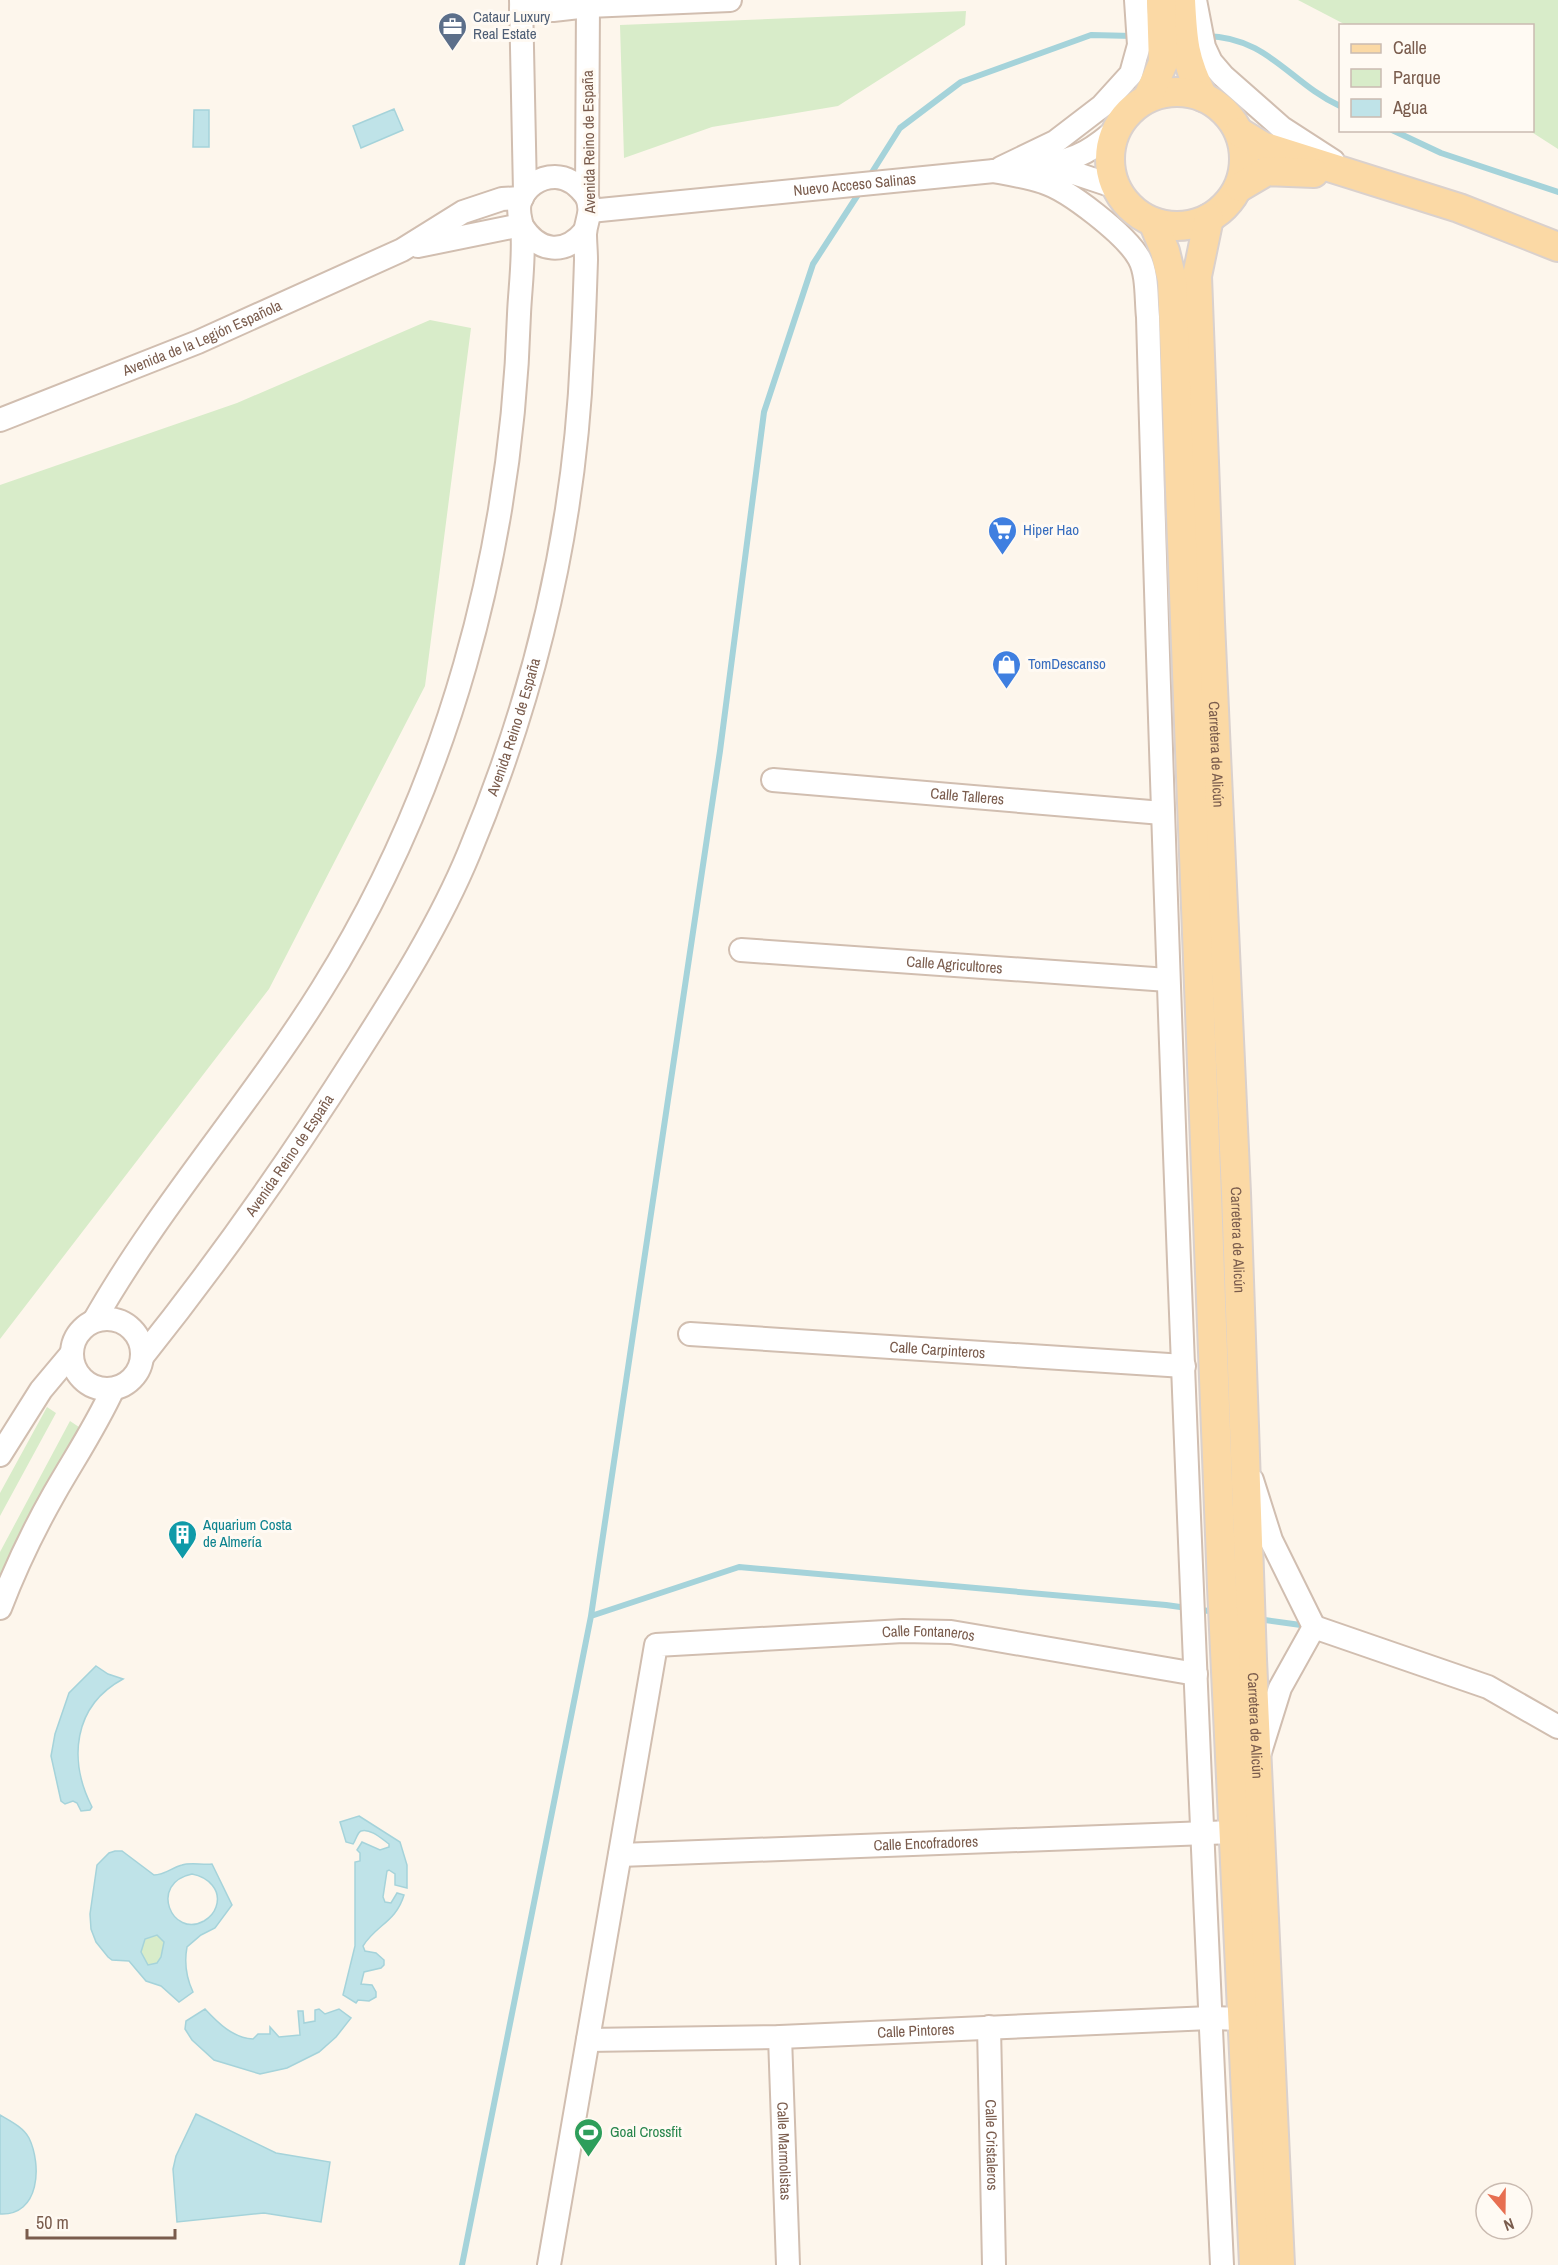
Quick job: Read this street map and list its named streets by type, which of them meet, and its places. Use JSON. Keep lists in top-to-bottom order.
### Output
{
  "streets": {
    "main road": ["Carretera de Alicún"],
    "street": [
      "Avenida Reino de España",
      "Nuevo Acceso Salinas",
      "Avenida de la Legión Española",
      "Calle Talleres",
      "Calle Agricultores",
      "Calle Carpinteros",
      "Calle Fontaneros",
      "Calle Encofradores",
      "Calle Pintores",
      "Calle Cristaleros",
      "Calle Marmolistas"
    ]
  },
  "crossings": [
    ["Avenida Reino de España", "Nuevo Acceso Salinas"],
    ["Avenida Reino de España", "Avenida de la Legión Española"],
    ["Nuevo Acceso Salinas", "Avenida de la Legión Española"],
    ["Nuevo Acceso Salinas", "Carretera de Alicún"],
    ["Carretera de Alicún", "Calle Encofradores"],
    ["Carretera de Alicún", "Calle Pintores"],
    ["Calle Fontaneros", "Calle Encofradores"],
    ["Calle Pintores", "Calle Cristaleros"],
    ["Calle Pintores", "Calle Marmolistas"]
  ],
  "places": {
    "office": ["Cataur Luxury Real Estate"],
    "supermarket": ["Hiper Hao"],
    "shop": ["TomDescanso"],
    "building": ["Aquarium Costa de Almería"],
    "sports": ["Goal Crossfit"]
  },
  "legend": ["Calle", "Parque", "Agua"],
  "scale_bar": "50 m",
  "north": "bottom"
}
